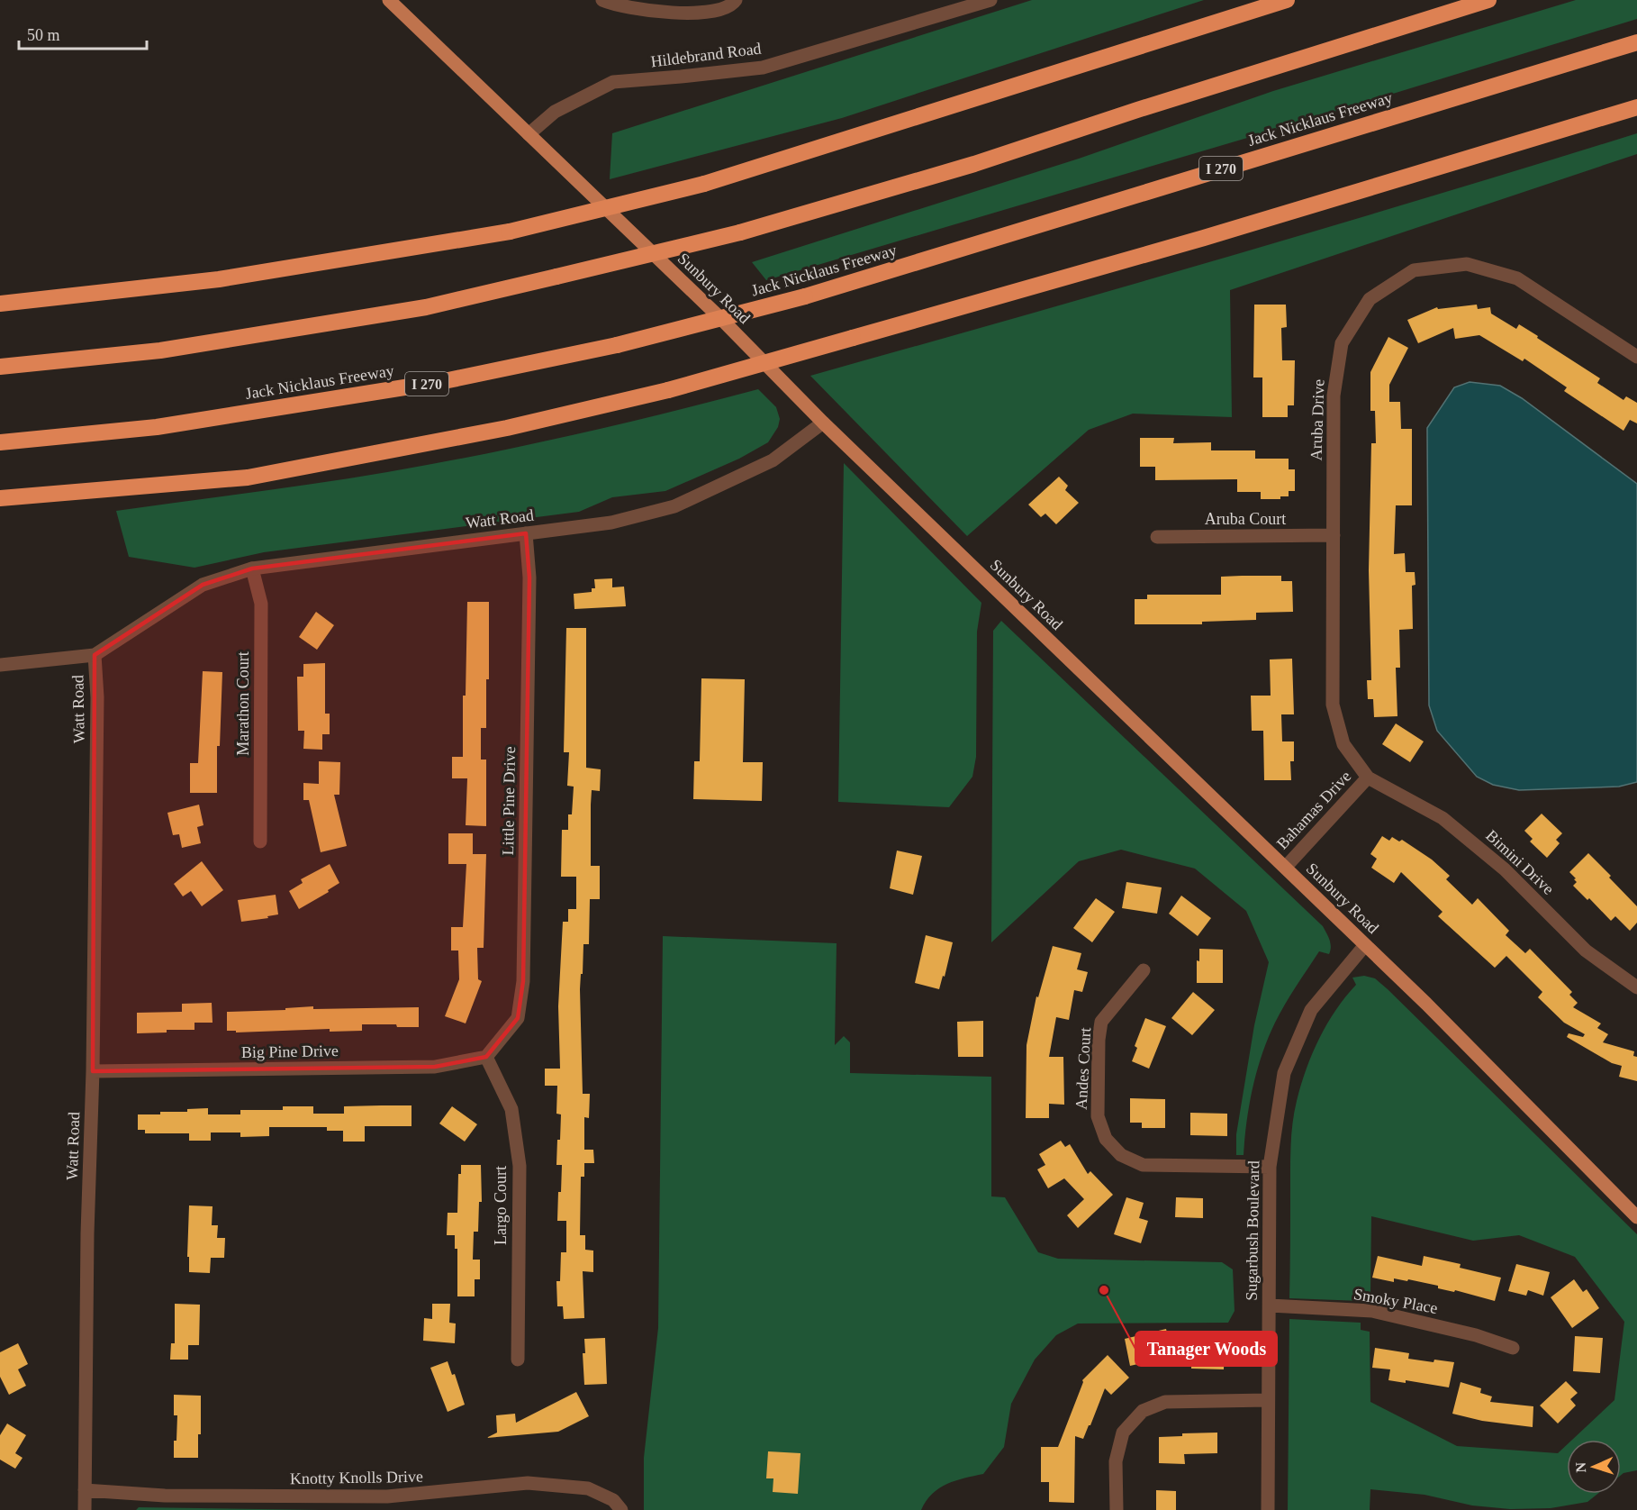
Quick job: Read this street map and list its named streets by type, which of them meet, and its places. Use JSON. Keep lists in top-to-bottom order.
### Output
{
  "streets": {
    "highway": ["Jack Nicklaus Freeway", "I 270"],
    "main road": ["Sunbury Road"],
    "street": [
      "Hildebrand Road",
      "Aruba Drive",
      "Watt Road",
      "Aruba Court",
      "Marathon Court",
      "Little Pine Drive",
      "Bahamas Drive",
      "Bimini Drive",
      "Big Pine Drive",
      "Andes Court",
      "Largo Court",
      "Sugarbush Boulevard",
      "Smoky Place",
      "Knotty Knolls Drive"
    ]
  },
  "crossings": [
    ["Hildebrand Road", "Sunbury Road"],
    ["Sunbury Road", "Watt Road"],
    ["Sunbury Road", "Bahamas Drive"],
    ["Sunbury Road", "Sugarbush Boulevard"],
    ["Aruba Drive", "Aruba Court"],
    ["Aruba Drive", "Bahamas Drive"],
    ["Aruba Drive", "Bimini Drive"],
    ["Watt Road", "Marathon Court"],
    ["Watt Road", "Little Pine Drive"],
    ["Watt Road", "Big Pine Drive"],
    ["Watt Road", "Knotty Knolls Drive"],
    ["Little Pine Drive", "Big Pine Drive"],
    ["Little Pine Drive", "Largo Court"],
    ["Bahamas Drive", "Bimini Drive"],
    ["Big Pine Drive", "Largo Court"],
    ["Andes Court", "Sugarbush Boulevard"],
    ["Sugarbush Boulevard", "Smoky Place"]
  ],
  "places": ["Tanager Woods"],
  "scale_bar": "50 m",
  "north": "left"
}
